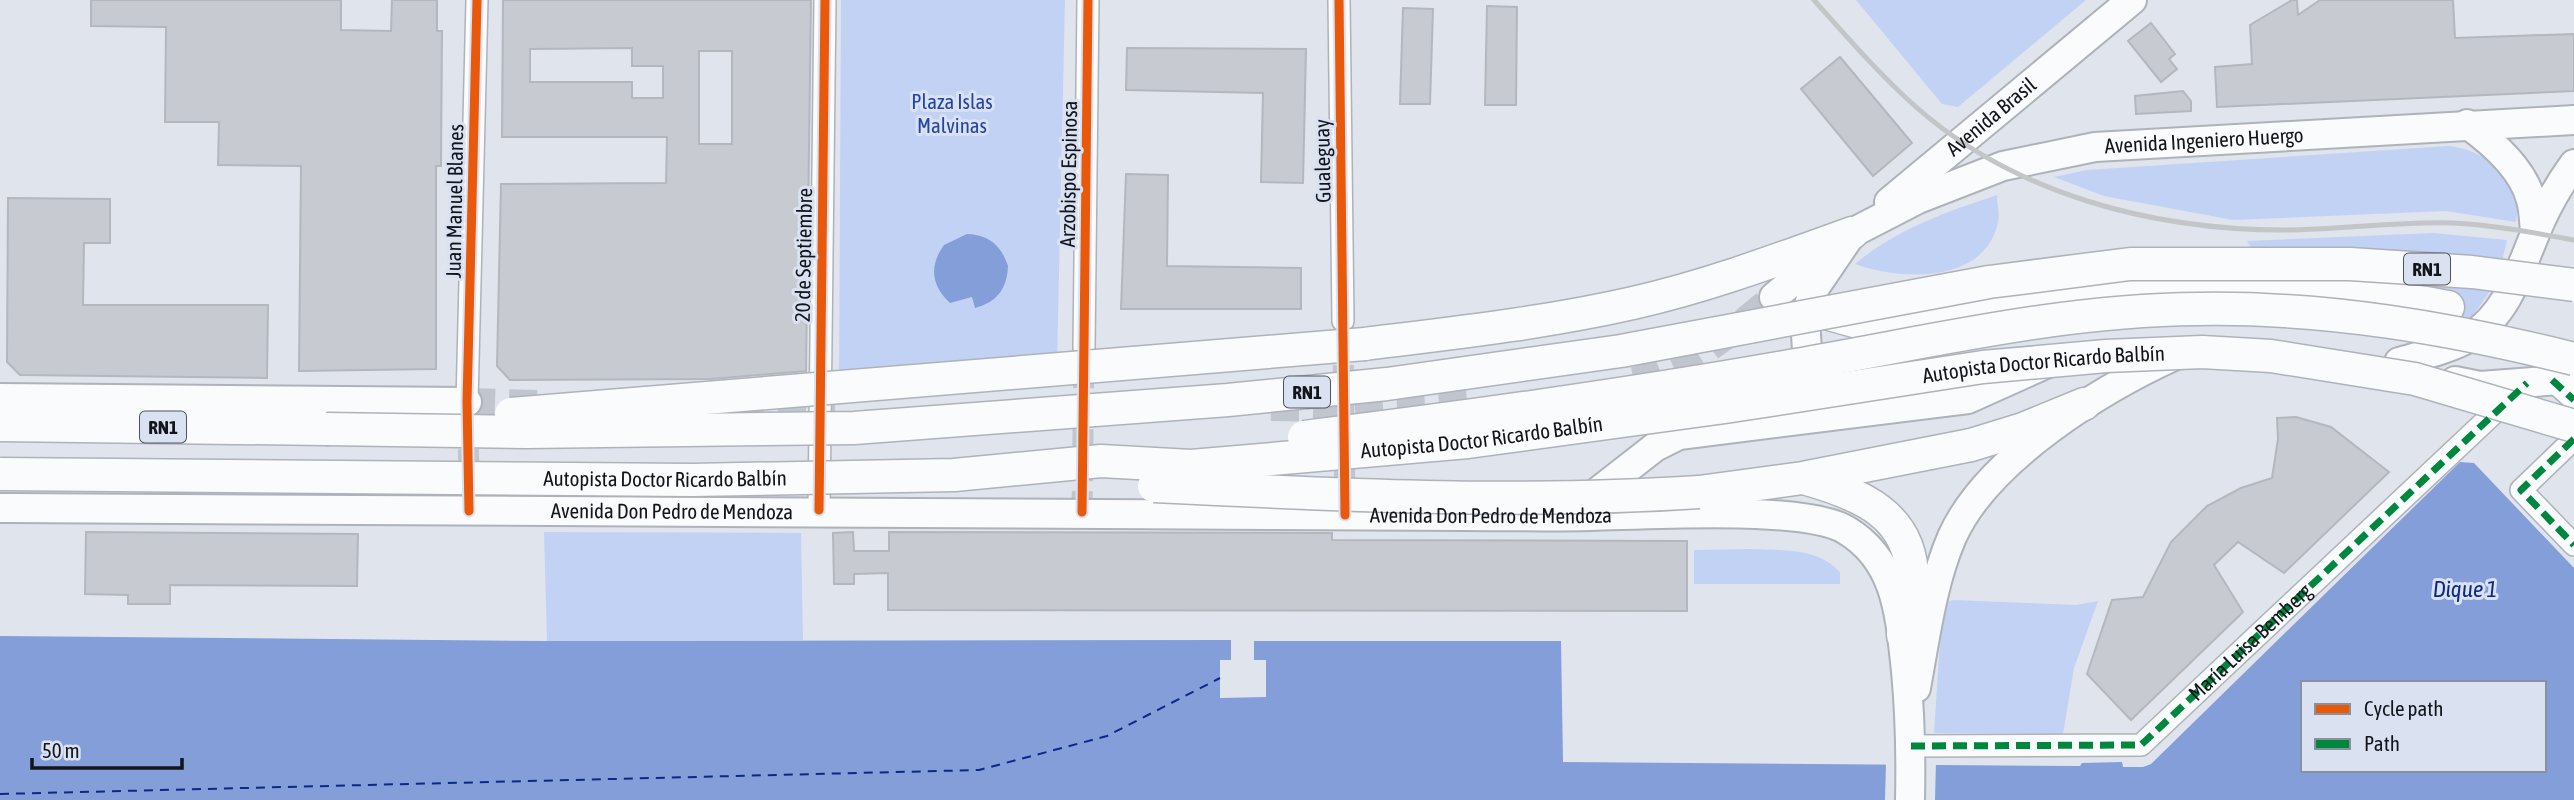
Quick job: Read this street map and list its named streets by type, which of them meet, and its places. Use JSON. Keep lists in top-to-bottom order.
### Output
{
  "streets": {
    "highway": ["RN1", "Autopista Doctor Ricardo Balbín"],
    "main road": ["Avenida Brasil", "Avenida Ingeniero Huergo", "Avenida Don Pedro de Mendoza"],
    "street": [
      "Gualeguay",
      "Arzobispo Espinosa",
      "Juan Manuel Blanes",
      "20 de Septiembre",
      "María Luisa Bemberg"
    ]
  },
  "crossings": [
    ["Avenida Brasil", "Avenida Ingeniero Huergo"],
    ["20 de Septiembre", "Avenida Don Pedro de Mendoza"]
  ],
  "water": ["Dique 1"],
  "parks": ["Plaza Islas Malvinas"],
  "legend": ["Cycle path", "Path"],
  "scale_bar": "50 m"
}
